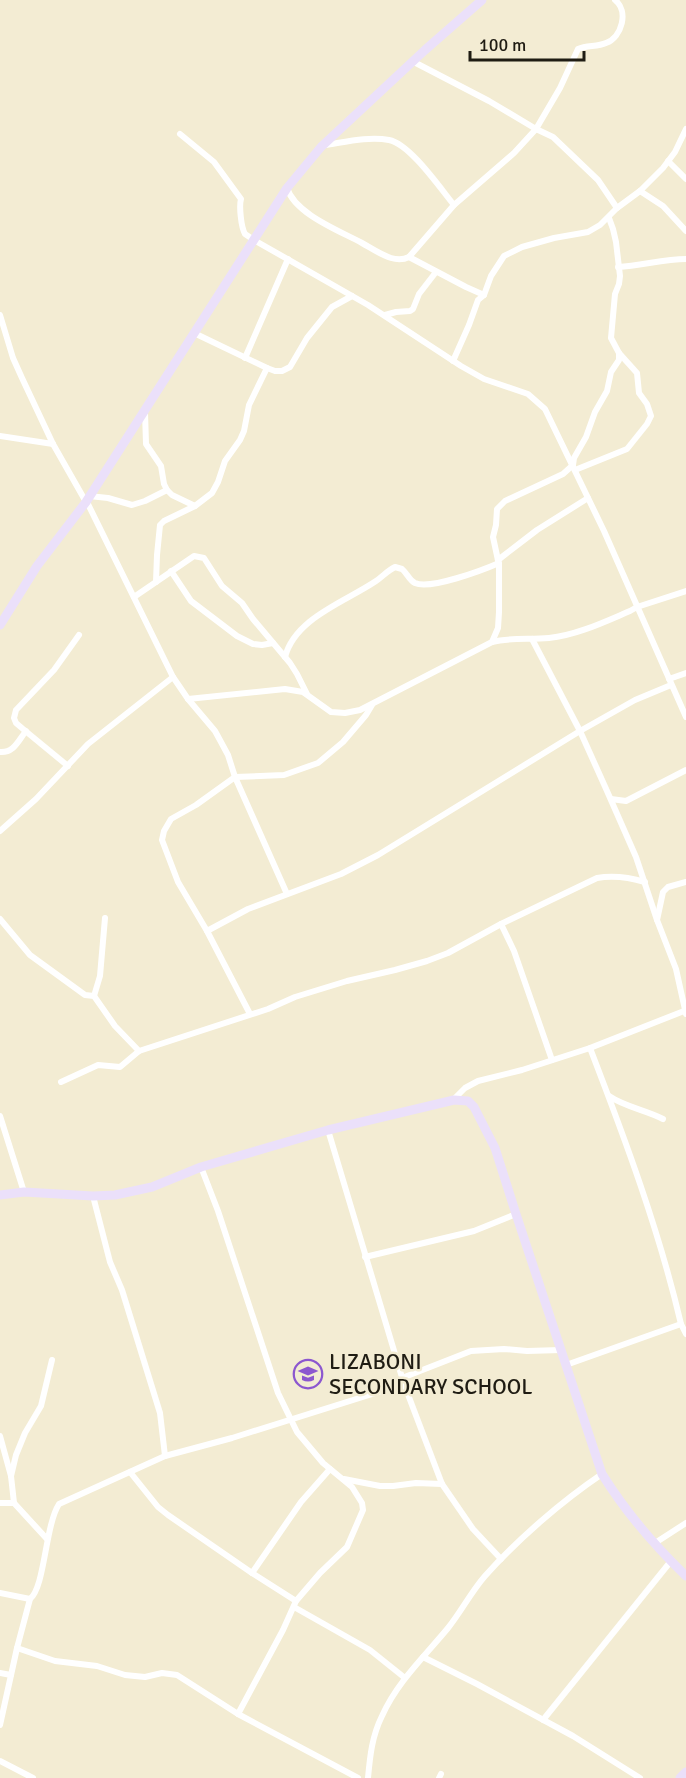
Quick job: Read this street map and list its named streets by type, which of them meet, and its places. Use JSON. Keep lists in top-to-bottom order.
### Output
{
  "places": {
    "school or university": ["LIZABONI SECONDARY SCHOOL"]
  },
  "scale_bar": "100 m"
}
